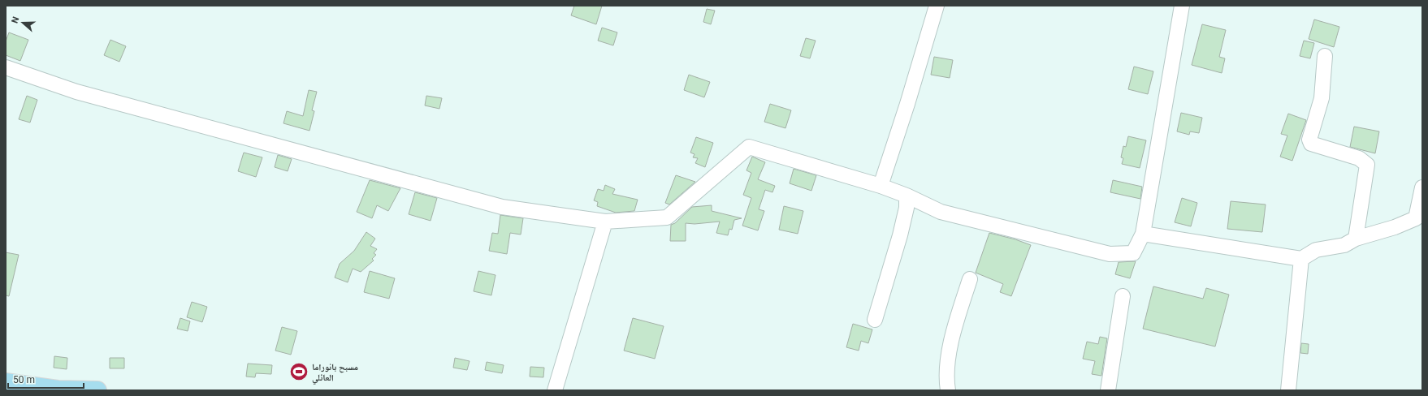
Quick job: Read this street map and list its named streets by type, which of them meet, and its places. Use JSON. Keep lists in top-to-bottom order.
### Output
{
  "places": {
    "sports": ["مسبح بانوراما العائلي"]
  },
  "scale_bar": "50 m",
  "north": "left"
}
